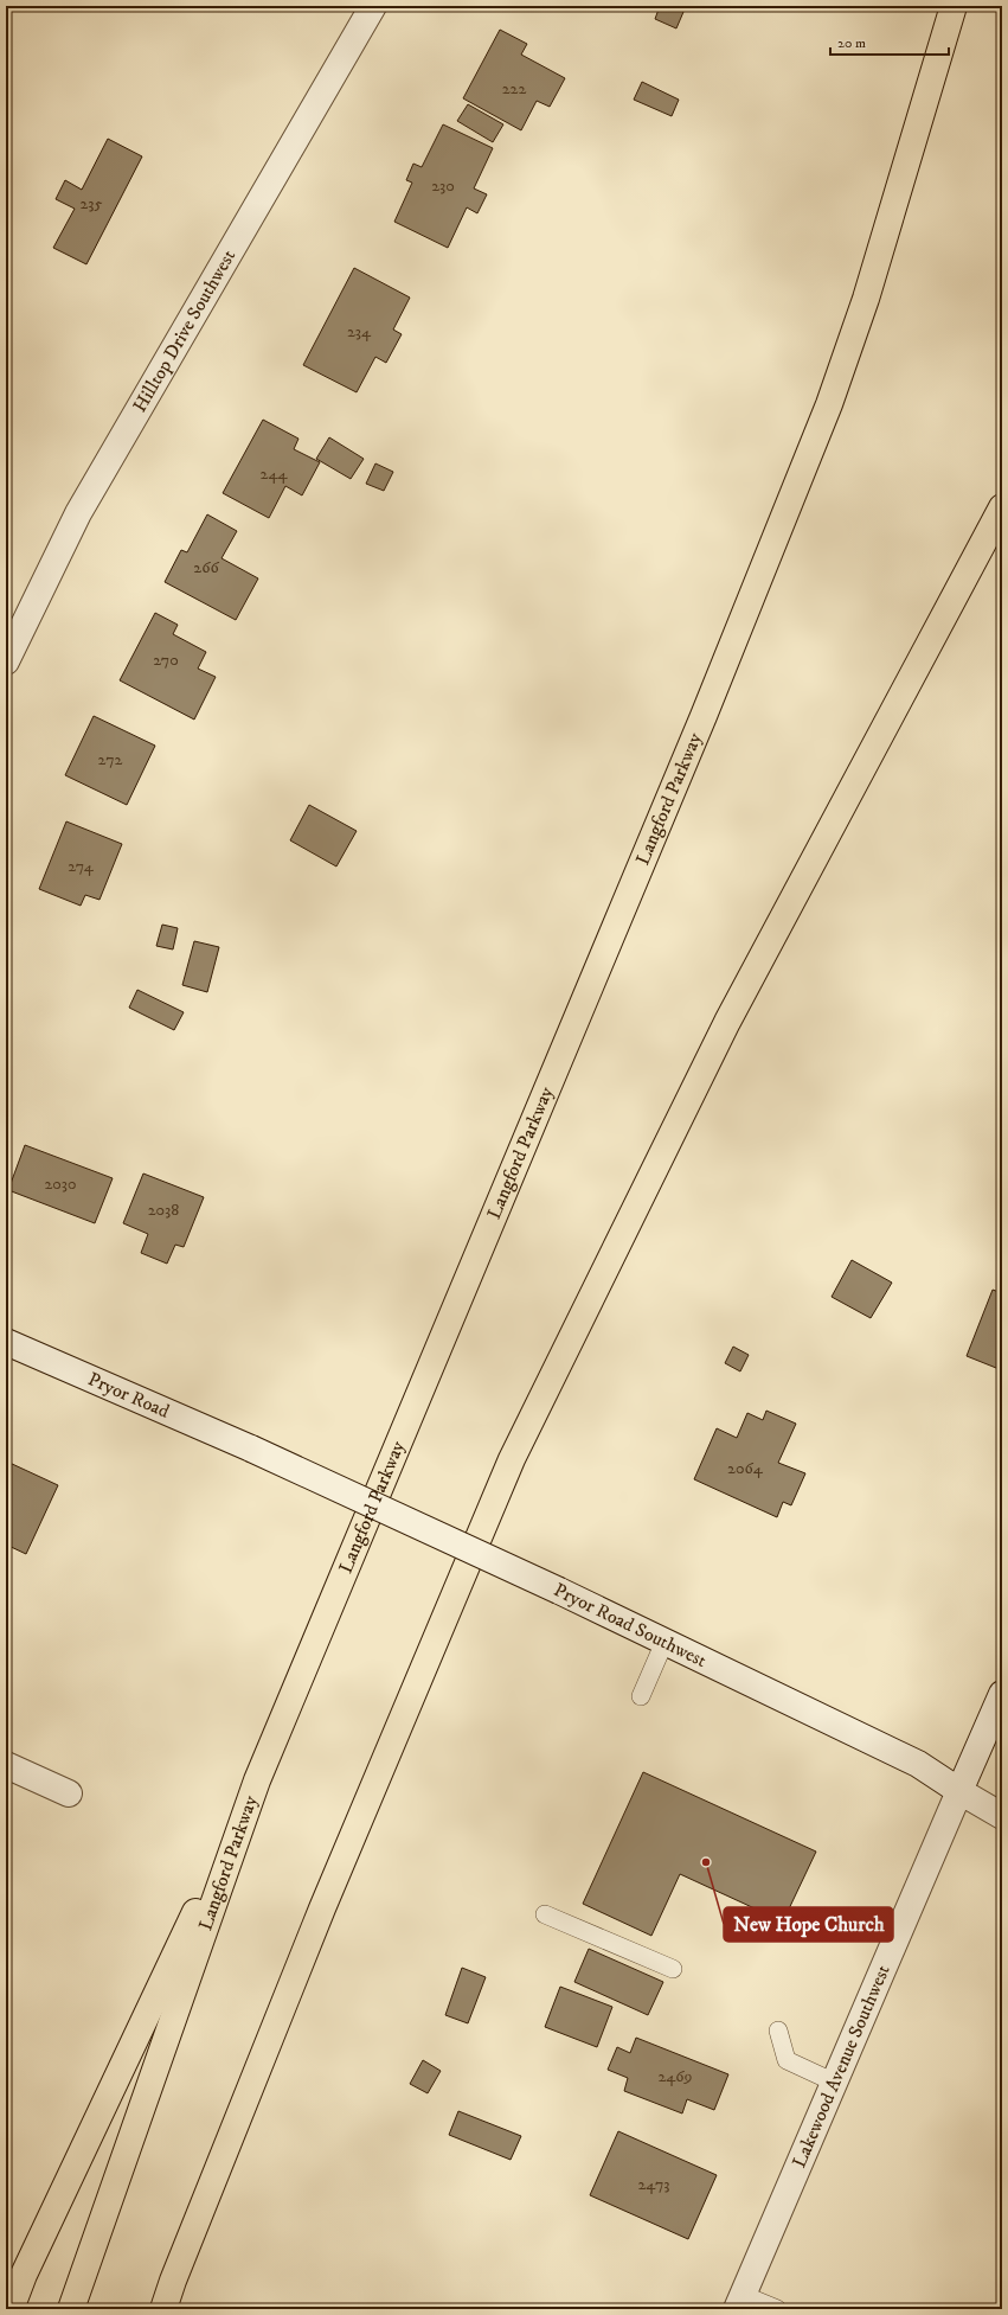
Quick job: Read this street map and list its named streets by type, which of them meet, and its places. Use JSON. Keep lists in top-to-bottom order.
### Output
{
  "streets": {
    "highway": ["Langford Parkway"],
    "street": [
      "Hilltop Drive Southwest",
      "Pryor Road",
      "Pryor Road Southwest",
      "Lakewood Avenue Southwest"
    ]
  },
  "crossings": [
    ["Pryor Road", "Pryor Road Southwest"],
    ["Pryor Road Southwest", "Lakewood Avenue Southwest"]
  ],
  "places": ["New Hope Church"],
  "house_numbers": [
    "222",
    "230",
    "235",
    "234",
    "244",
    "266",
    "270",
    "272",
    "274",
    "2030",
    "2038",
    "2064",
    "2469",
    "2473"
  ],
  "scale_bar": "20 m"
}
